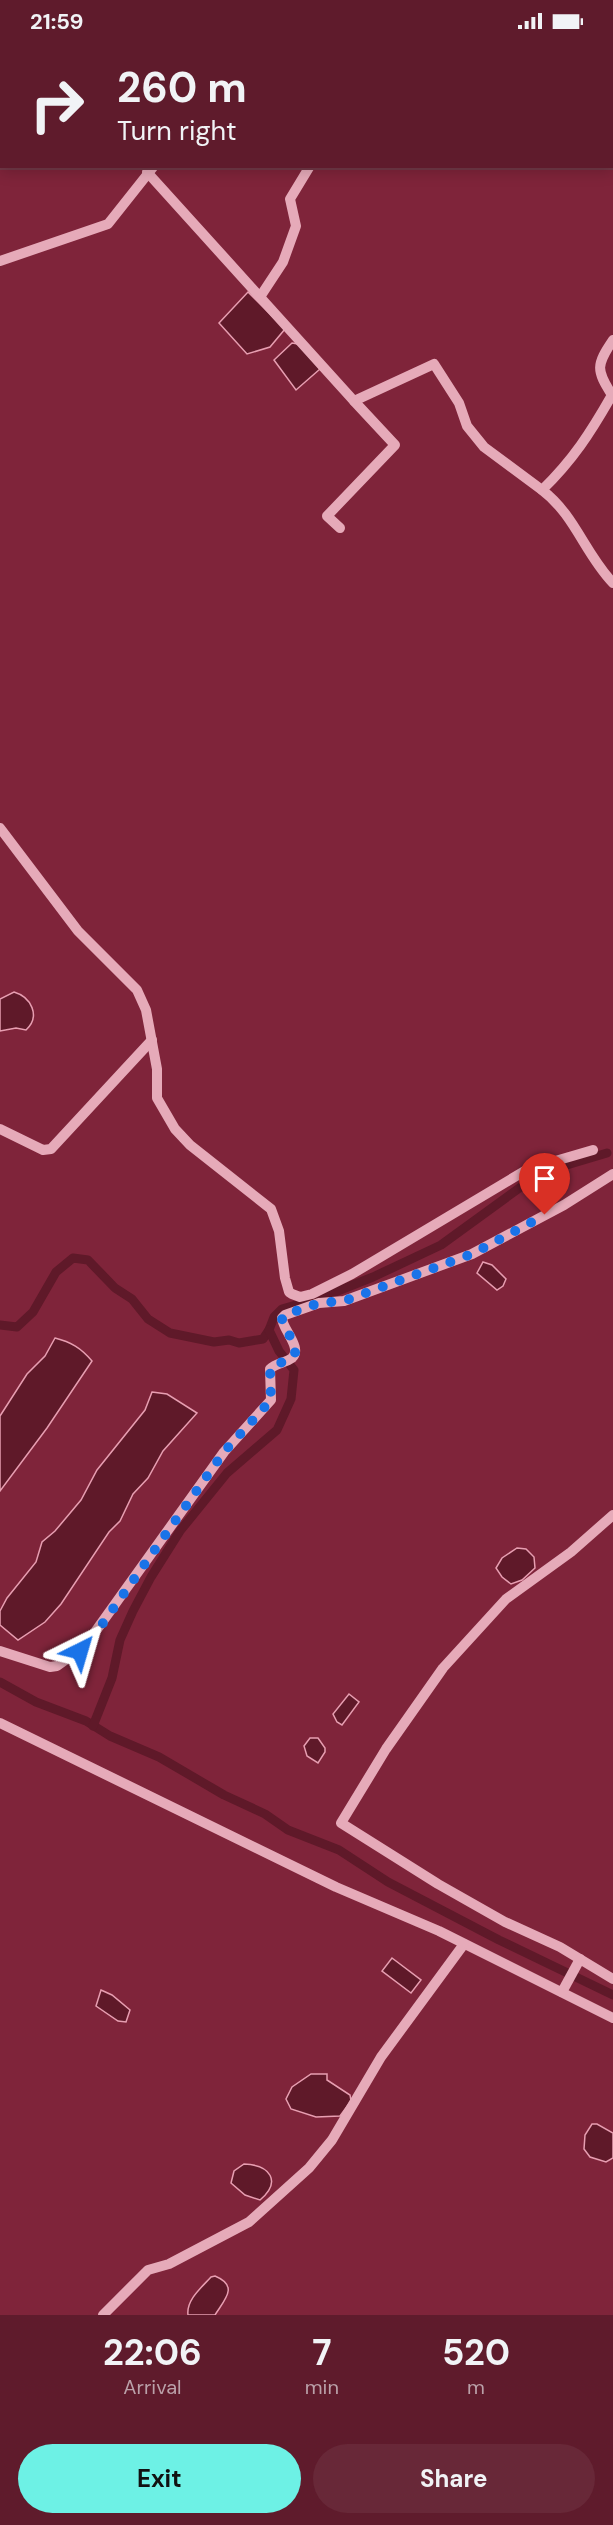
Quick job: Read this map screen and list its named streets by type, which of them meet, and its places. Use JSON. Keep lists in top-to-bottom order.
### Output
{
  "page": {
    "status": "21:59",
    "turn": ["260 m", "Turn right"],
    "eta": [
      "22:06",
      "Arrival",
      "7",
      "min",
      "520",
      "m"
    ],
    "buttons": ["Exit", "Share"]
  }
}
